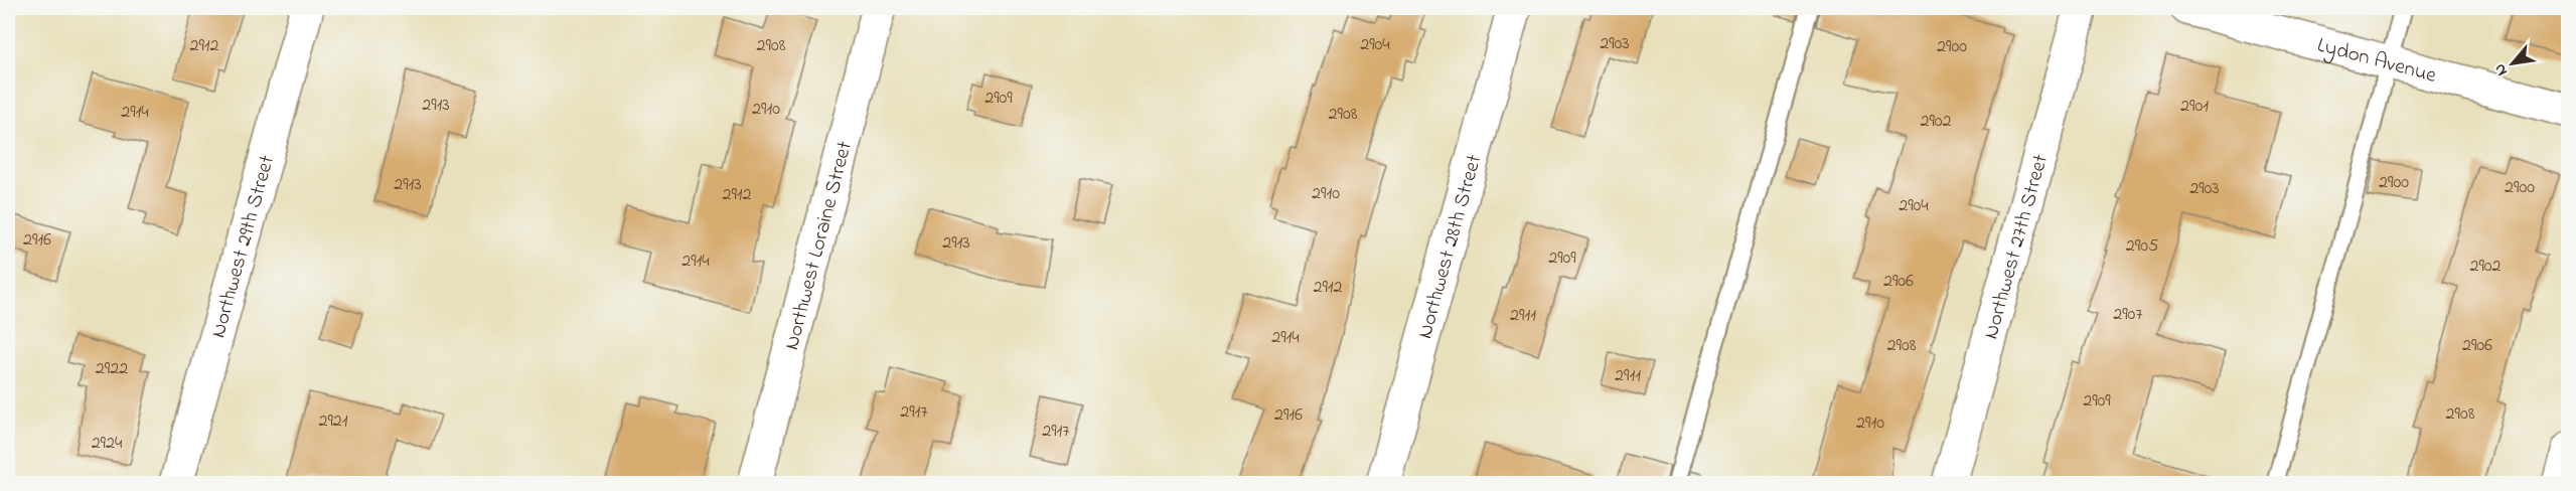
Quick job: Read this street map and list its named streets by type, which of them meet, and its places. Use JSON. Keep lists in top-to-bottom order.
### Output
{
  "streets": {
    "street": [
      "Lydon Avenue",
      "Northwest 29th Street",
      "Northwest Loraine Street",
      "Northwest 28th Street",
      "Northwest 27th Street"
    ]
  },
  "house_numbers": [
    "2903",
    "2904",
    "2912",
    "2908",
    "2900",
    "2909",
    "2913",
    "2901",
    "2910",
    "2914",
    "2908",
    "2902",
    "2900",
    "2913",
    "2900",
    "2903",
    "2910",
    "2912",
    "2904",
    "2916",
    "2913",
    "2905",
    "2909",
    "2914",
    "2902",
    "2906",
    "2912",
    "2907",
    "2911",
    "2914",
    "2908",
    "2906",
    "2922",
    "2911",
    "2909",
    "2917",
    "2908",
    "2916",
    "2921",
    "2910",
    "2917",
    "2924"
  ],
  "north": "bottom left"
}
